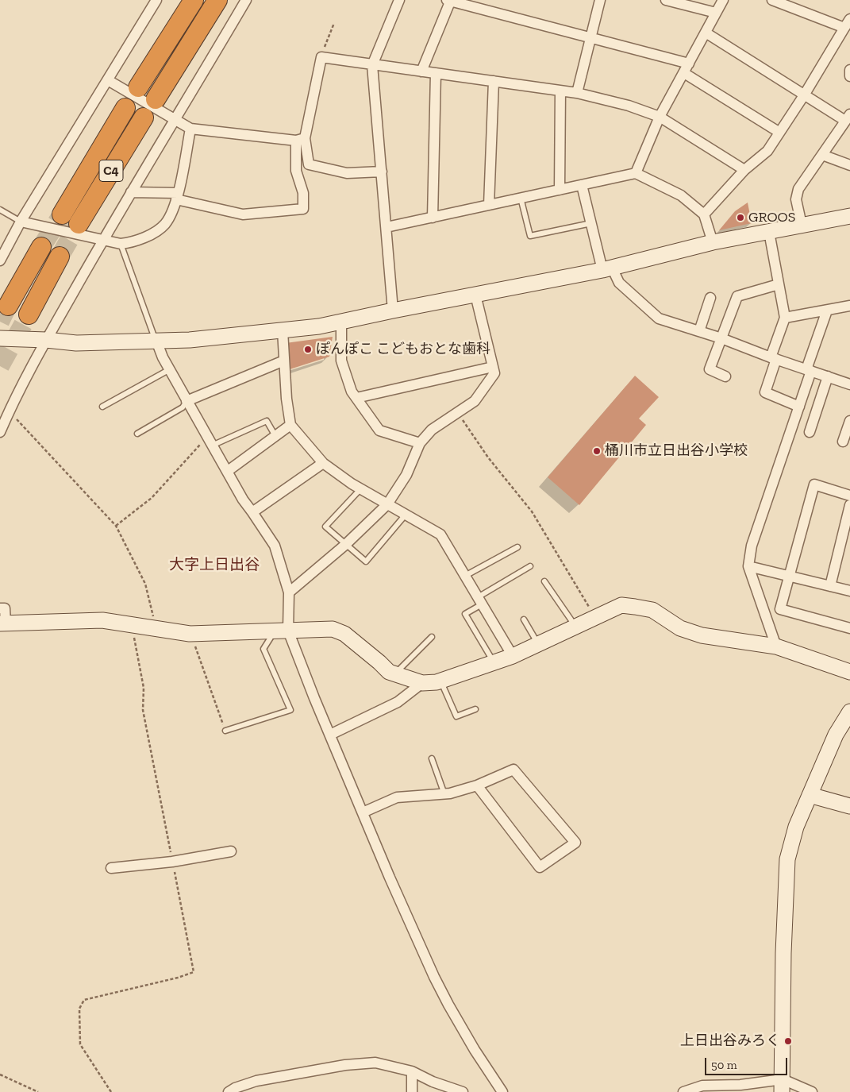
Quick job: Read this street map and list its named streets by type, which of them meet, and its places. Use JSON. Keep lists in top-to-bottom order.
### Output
{
  "streets": {
    "highway": ["C4"]
  },
  "districts": ["大字上日出谷"],
  "places": [
    "GROOS",
    "ぽんぽこ こどもおとな歯科",
    "桶川市立日出谷小学校",
    "上日出谷みろく"
  ],
  "scale_bar": "50 m"
}
